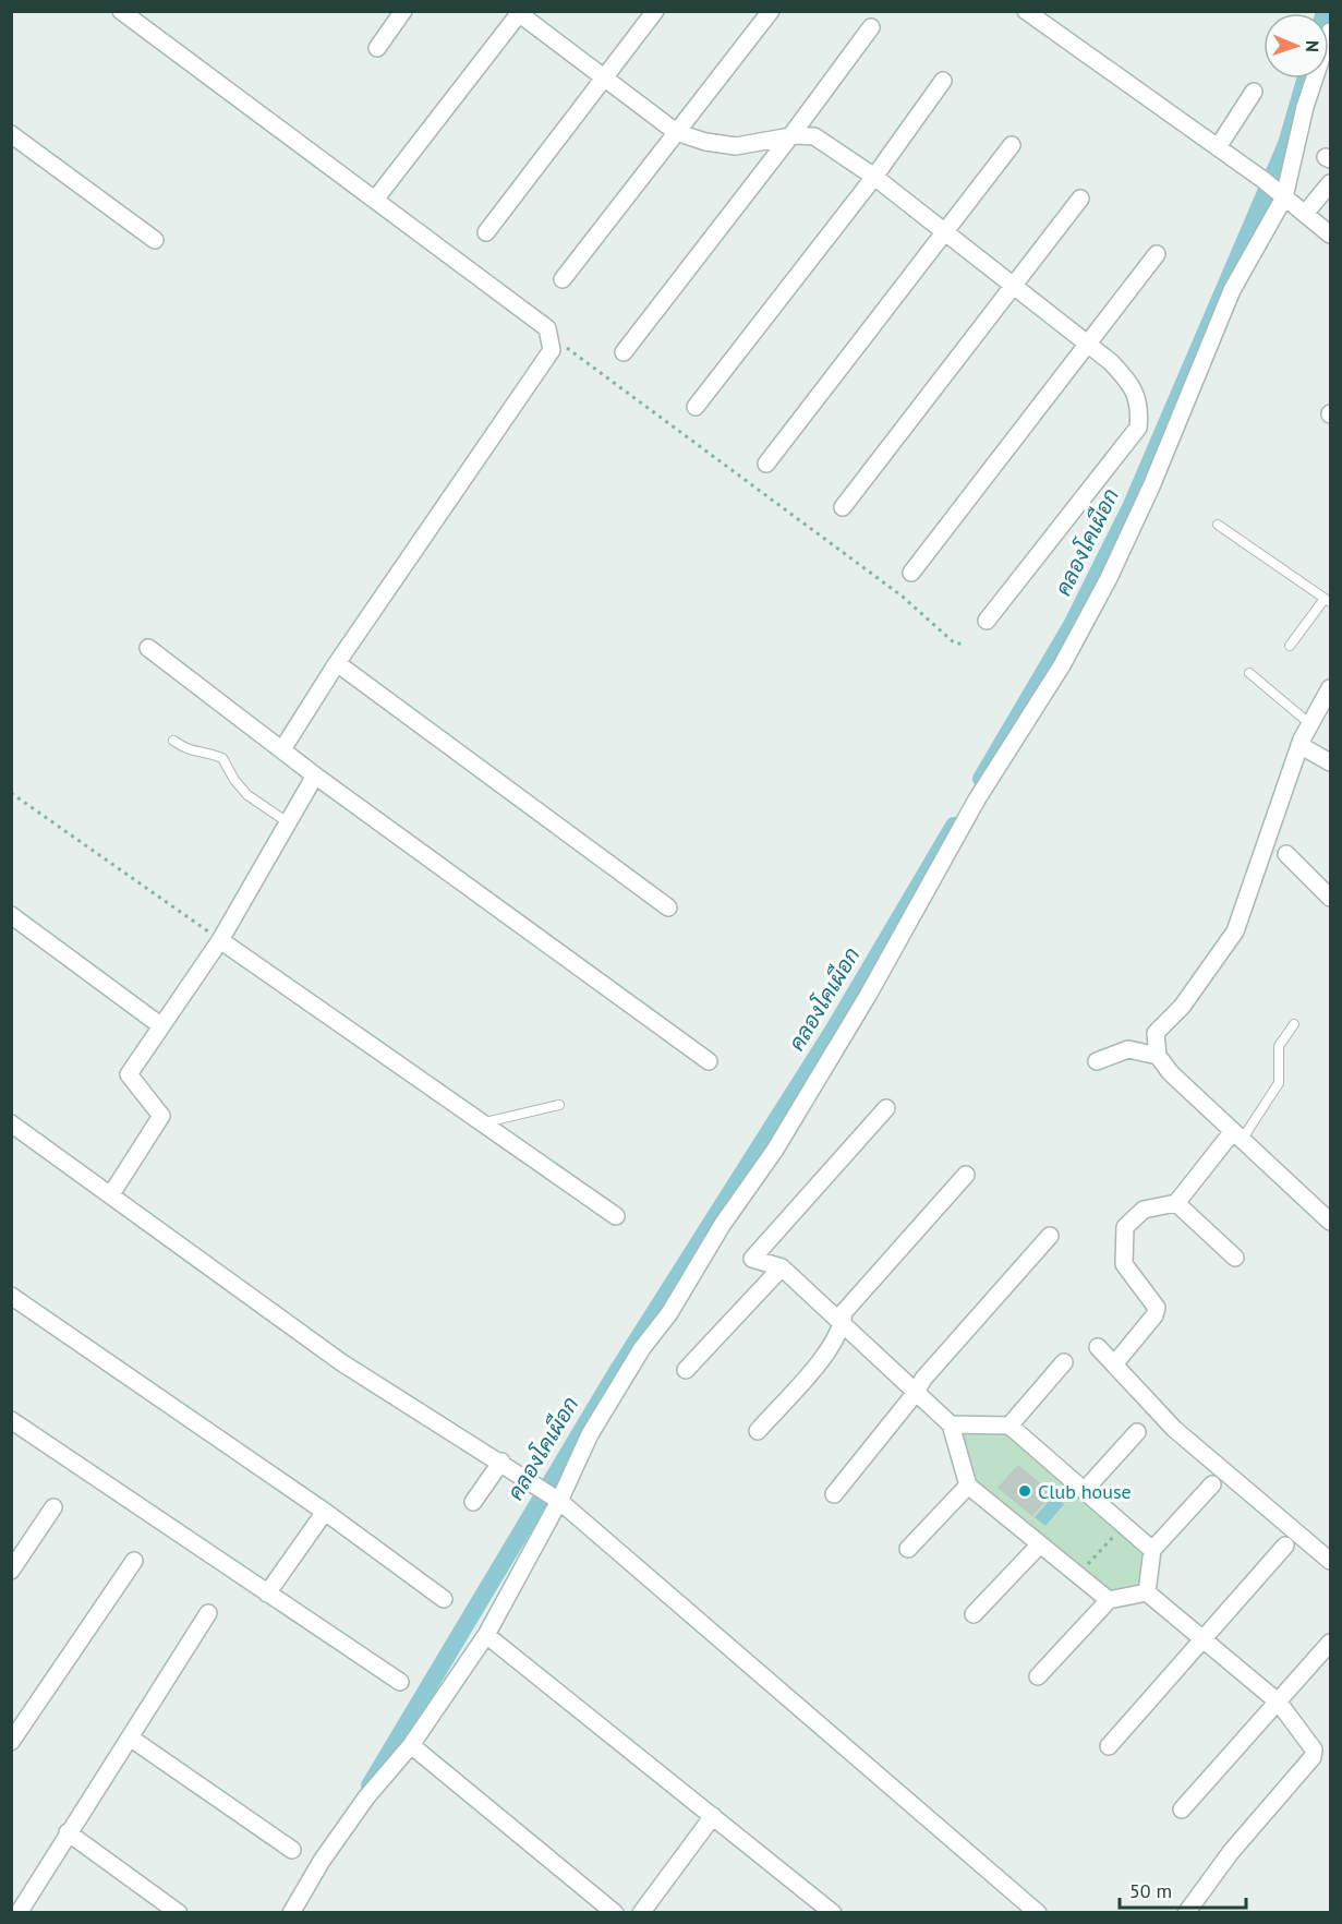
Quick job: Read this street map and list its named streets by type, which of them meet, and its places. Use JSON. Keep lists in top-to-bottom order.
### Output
{
  "water": ["คลองโคเผือก"],
  "places": ["Club house"],
  "scale_bar": "50 m",
  "north": "right"
}
